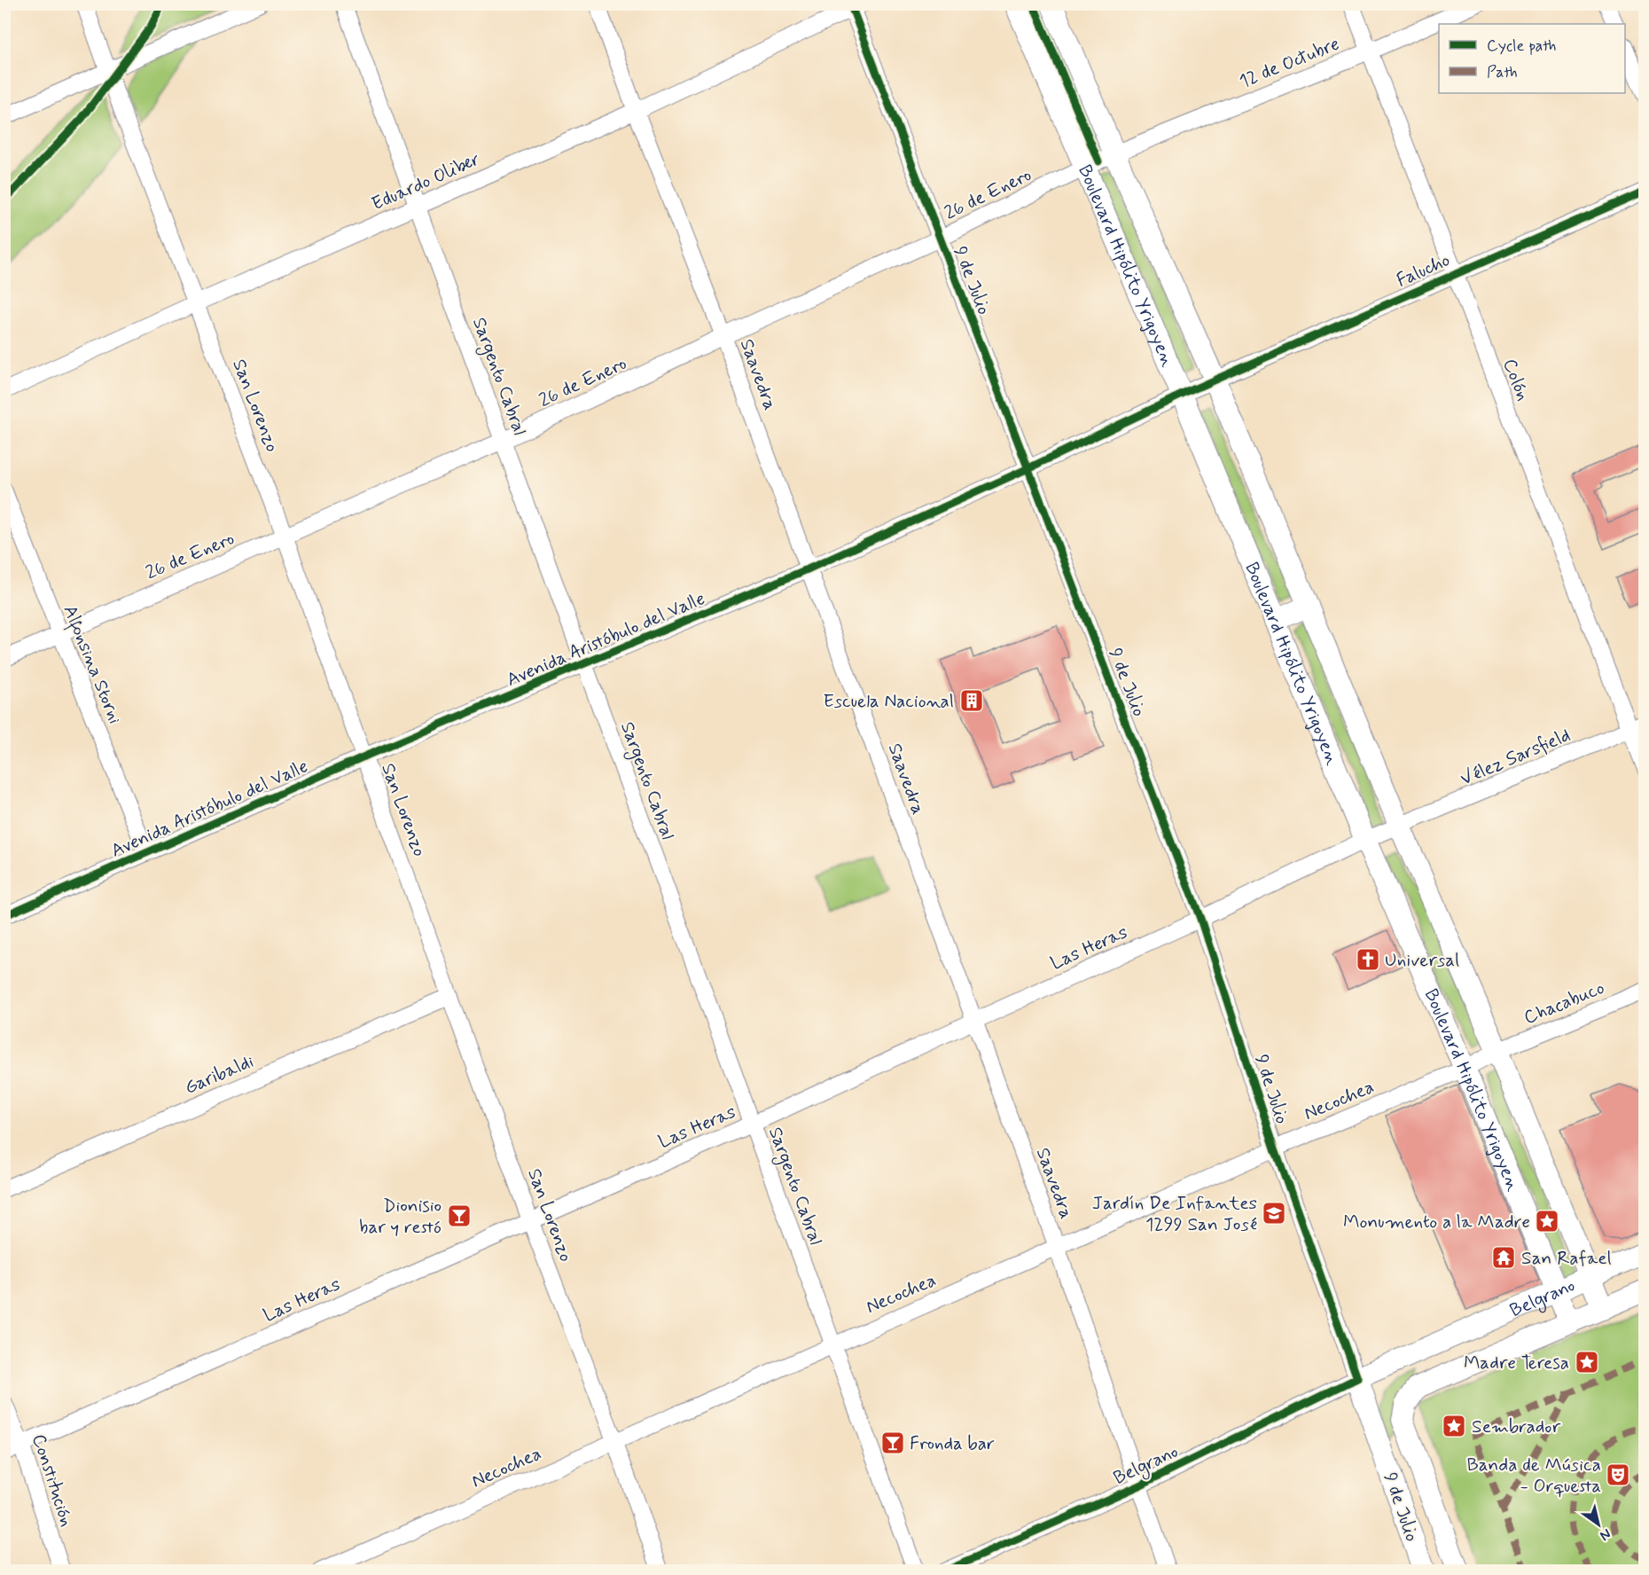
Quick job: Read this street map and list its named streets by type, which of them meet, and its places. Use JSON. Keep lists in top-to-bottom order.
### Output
{
  "streets": {
    "main road": ["Boulevard Hipólito Yrigoyen", "9 de Julio", "Belgrano"],
    "street": [
      "12 de Octubre",
      "Eduardo Oliber",
      "26 de Enero",
      "Falucho",
      "Saavedra",
      "Sargento Cabral",
      "Colón",
      "San Lorenzo",
      "Avenida Aristóbulo del Valle",
      "Alfonsina Storni",
      "Vélez Sarsfield",
      "Las Heras",
      "Chacabuco",
      "Garibaldi",
      "Necochea",
      "Constitución"
    ]
  },
  "crossings": [
    ["12 de Octubre", "26 de Enero"],
    ["12 de Octubre", "Boulevard Hipólito Yrigoyen"],
    ["12 de Octubre", "Colón"],
    ["Eduardo Oliber", "9 de Julio"],
    ["Eduardo Oliber", "Saavedra"],
    ["Eduardo Oliber", "Sargento Cabral"],
    ["Eduardo Oliber", "San Lorenzo"],
    ["26 de Enero", "Boulevard Hipólito Yrigoyen"],
    ["26 de Enero", "9 de Julio"],
    ["26 de Enero", "Saavedra"],
    ["26 de Enero", "Sargento Cabral"],
    ["26 de Enero", "San Lorenzo"],
    ["26 de Enero", "Alfonsina Storni"],
    ["Boulevard Hipólito Yrigoyen", "Falucho"],
    ["Boulevard Hipólito Yrigoyen", "Avenida Aristóbulo del Valle"],
    ["Boulevard Hipólito Yrigoyen", "Vélez Sarsfield"],
    ["Boulevard Hipólito Yrigoyen", "Las Heras"],
    ["Boulevard Hipólito Yrigoyen", "Chacabuco"],
    ["Boulevard Hipólito Yrigoyen", "Necochea"],
    ["Boulevard Hipólito Yrigoyen", "Belgrano"],
    ["Falucho", "Colón"],
    ["Falucho", "Avenida Aristóbulo del Valle"],
    ["9 de Julio", "Avenida Aristóbulo del Valle"],
    ["9 de Julio", "Las Heras"],
    ["9 de Julio", "Necochea"],
    ["9 de Julio", "Belgrano"],
    ["Saavedra", "Avenida Aristóbulo del Valle"],
    ["Saavedra", "Las Heras"],
    ["Saavedra", "Necochea"],
    ["Saavedra", "Belgrano"],
    ["Sargento Cabral", "Avenida Aristóbulo del Valle"],
    ["Sargento Cabral", "Las Heras"],
    ["Sargento Cabral", "Necochea"],
    ["Colón", "Vélez Sarsfield"],
    ["San Lorenzo", "Avenida Aristóbulo del Valle"],
    ["San Lorenzo", "Las Heras"],
    ["San Lorenzo", "Garibaldi"],
    ["San Lorenzo", "Necochea"],
    ["Avenida Aristóbulo del Valle", "Alfonsina Storni"],
    ["Vélez Sarsfield", "Las Heras"],
    ["Las Heras", "Constitución"],
    ["Chacabuco", "Necochea"]
  ],
  "places": {
    "building": ["Escuela Nacional"],
    "church": ["Universal"],
    "school or university": ["Jardín De Infantes 1299 San José"],
    "bar": ["Dionisio bar y restó", "Fronda bar"],
    "place": ["Monumento a la Madre", "Madre Teresa", "Sembrador"],
    "temple": ["San Rafael"],
    "theatre": ["Banda de Música - Orquesta"]
  },
  "legend": ["Cycle path", "Path"],
  "north": "bottom right"
}
